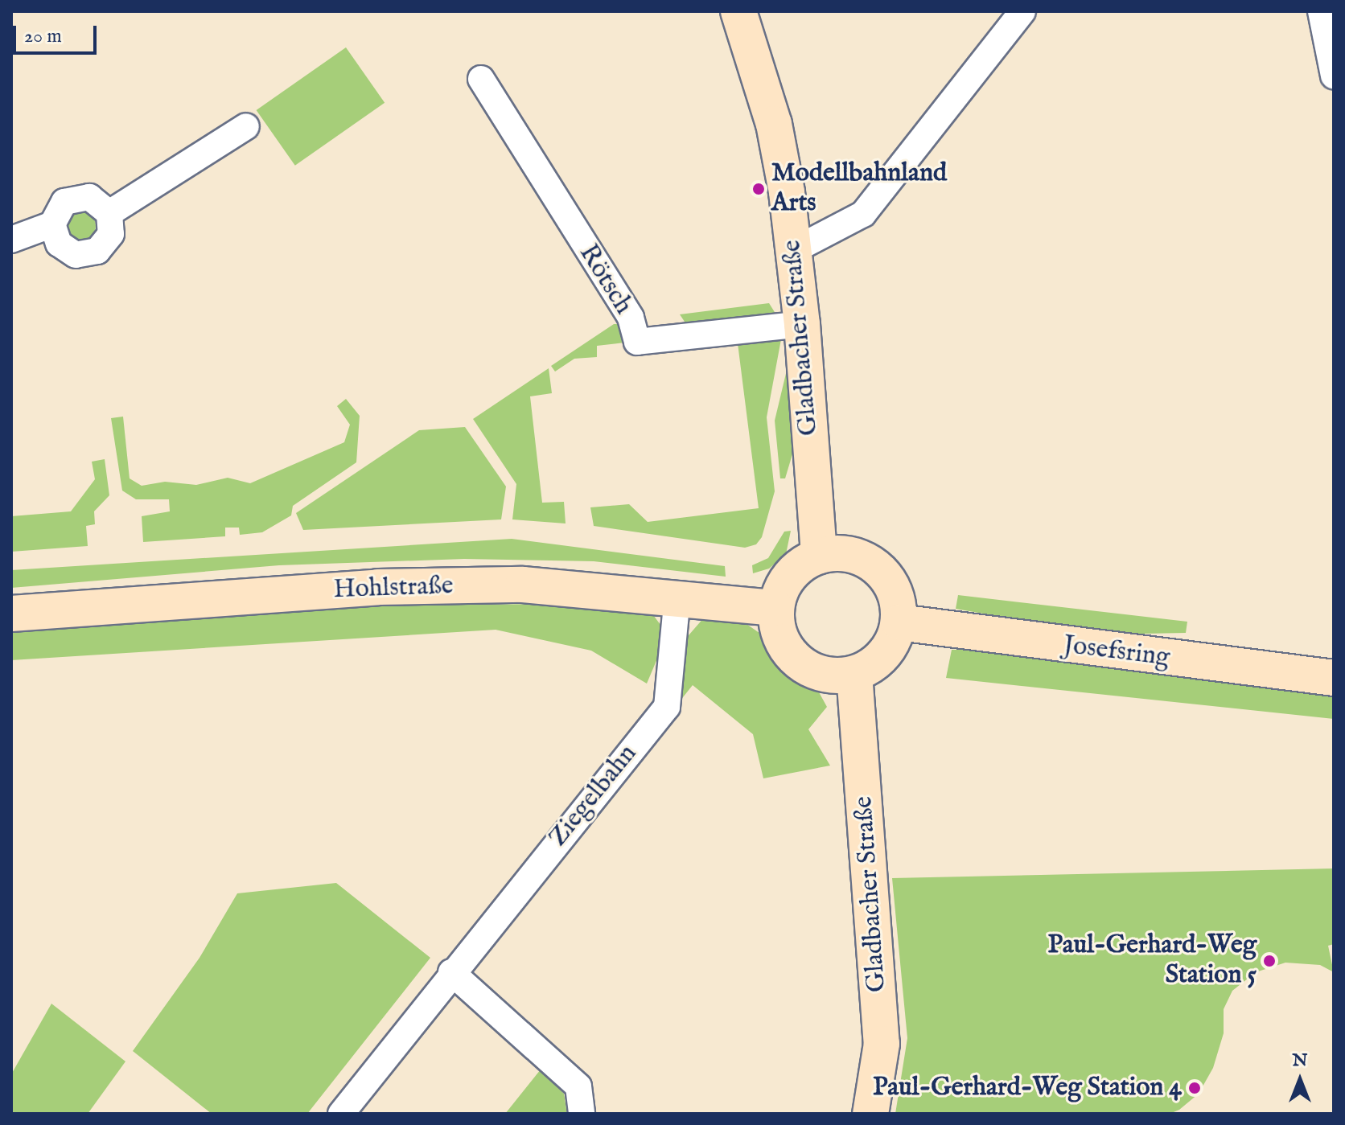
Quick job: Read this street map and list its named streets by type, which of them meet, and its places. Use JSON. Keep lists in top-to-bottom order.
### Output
{
  "streets": {
    "main road": ["Gladbacher Straße", "Hohlstraße", "Josefsring"],
    "street": ["Rötsch", "Ziegelbahn"]
  },
  "crossings": [
    ["Rötsch", "Gladbacher Straße"],
    ["Gladbacher Straße", "Hohlstraße"],
    ["Gladbacher Straße", "Josefsring"],
    ["Hohlstraße", "Josefsring"],
    ["Hohlstraße", "Ziegelbahn"]
  ],
  "places": ["Modellbahnland Arts", "Paul-Gerhard-Weg Station 5", "Paul-Gerhard-Weg Station 4"],
  "scale_bar": "20 m",
  "north": "top"
}
